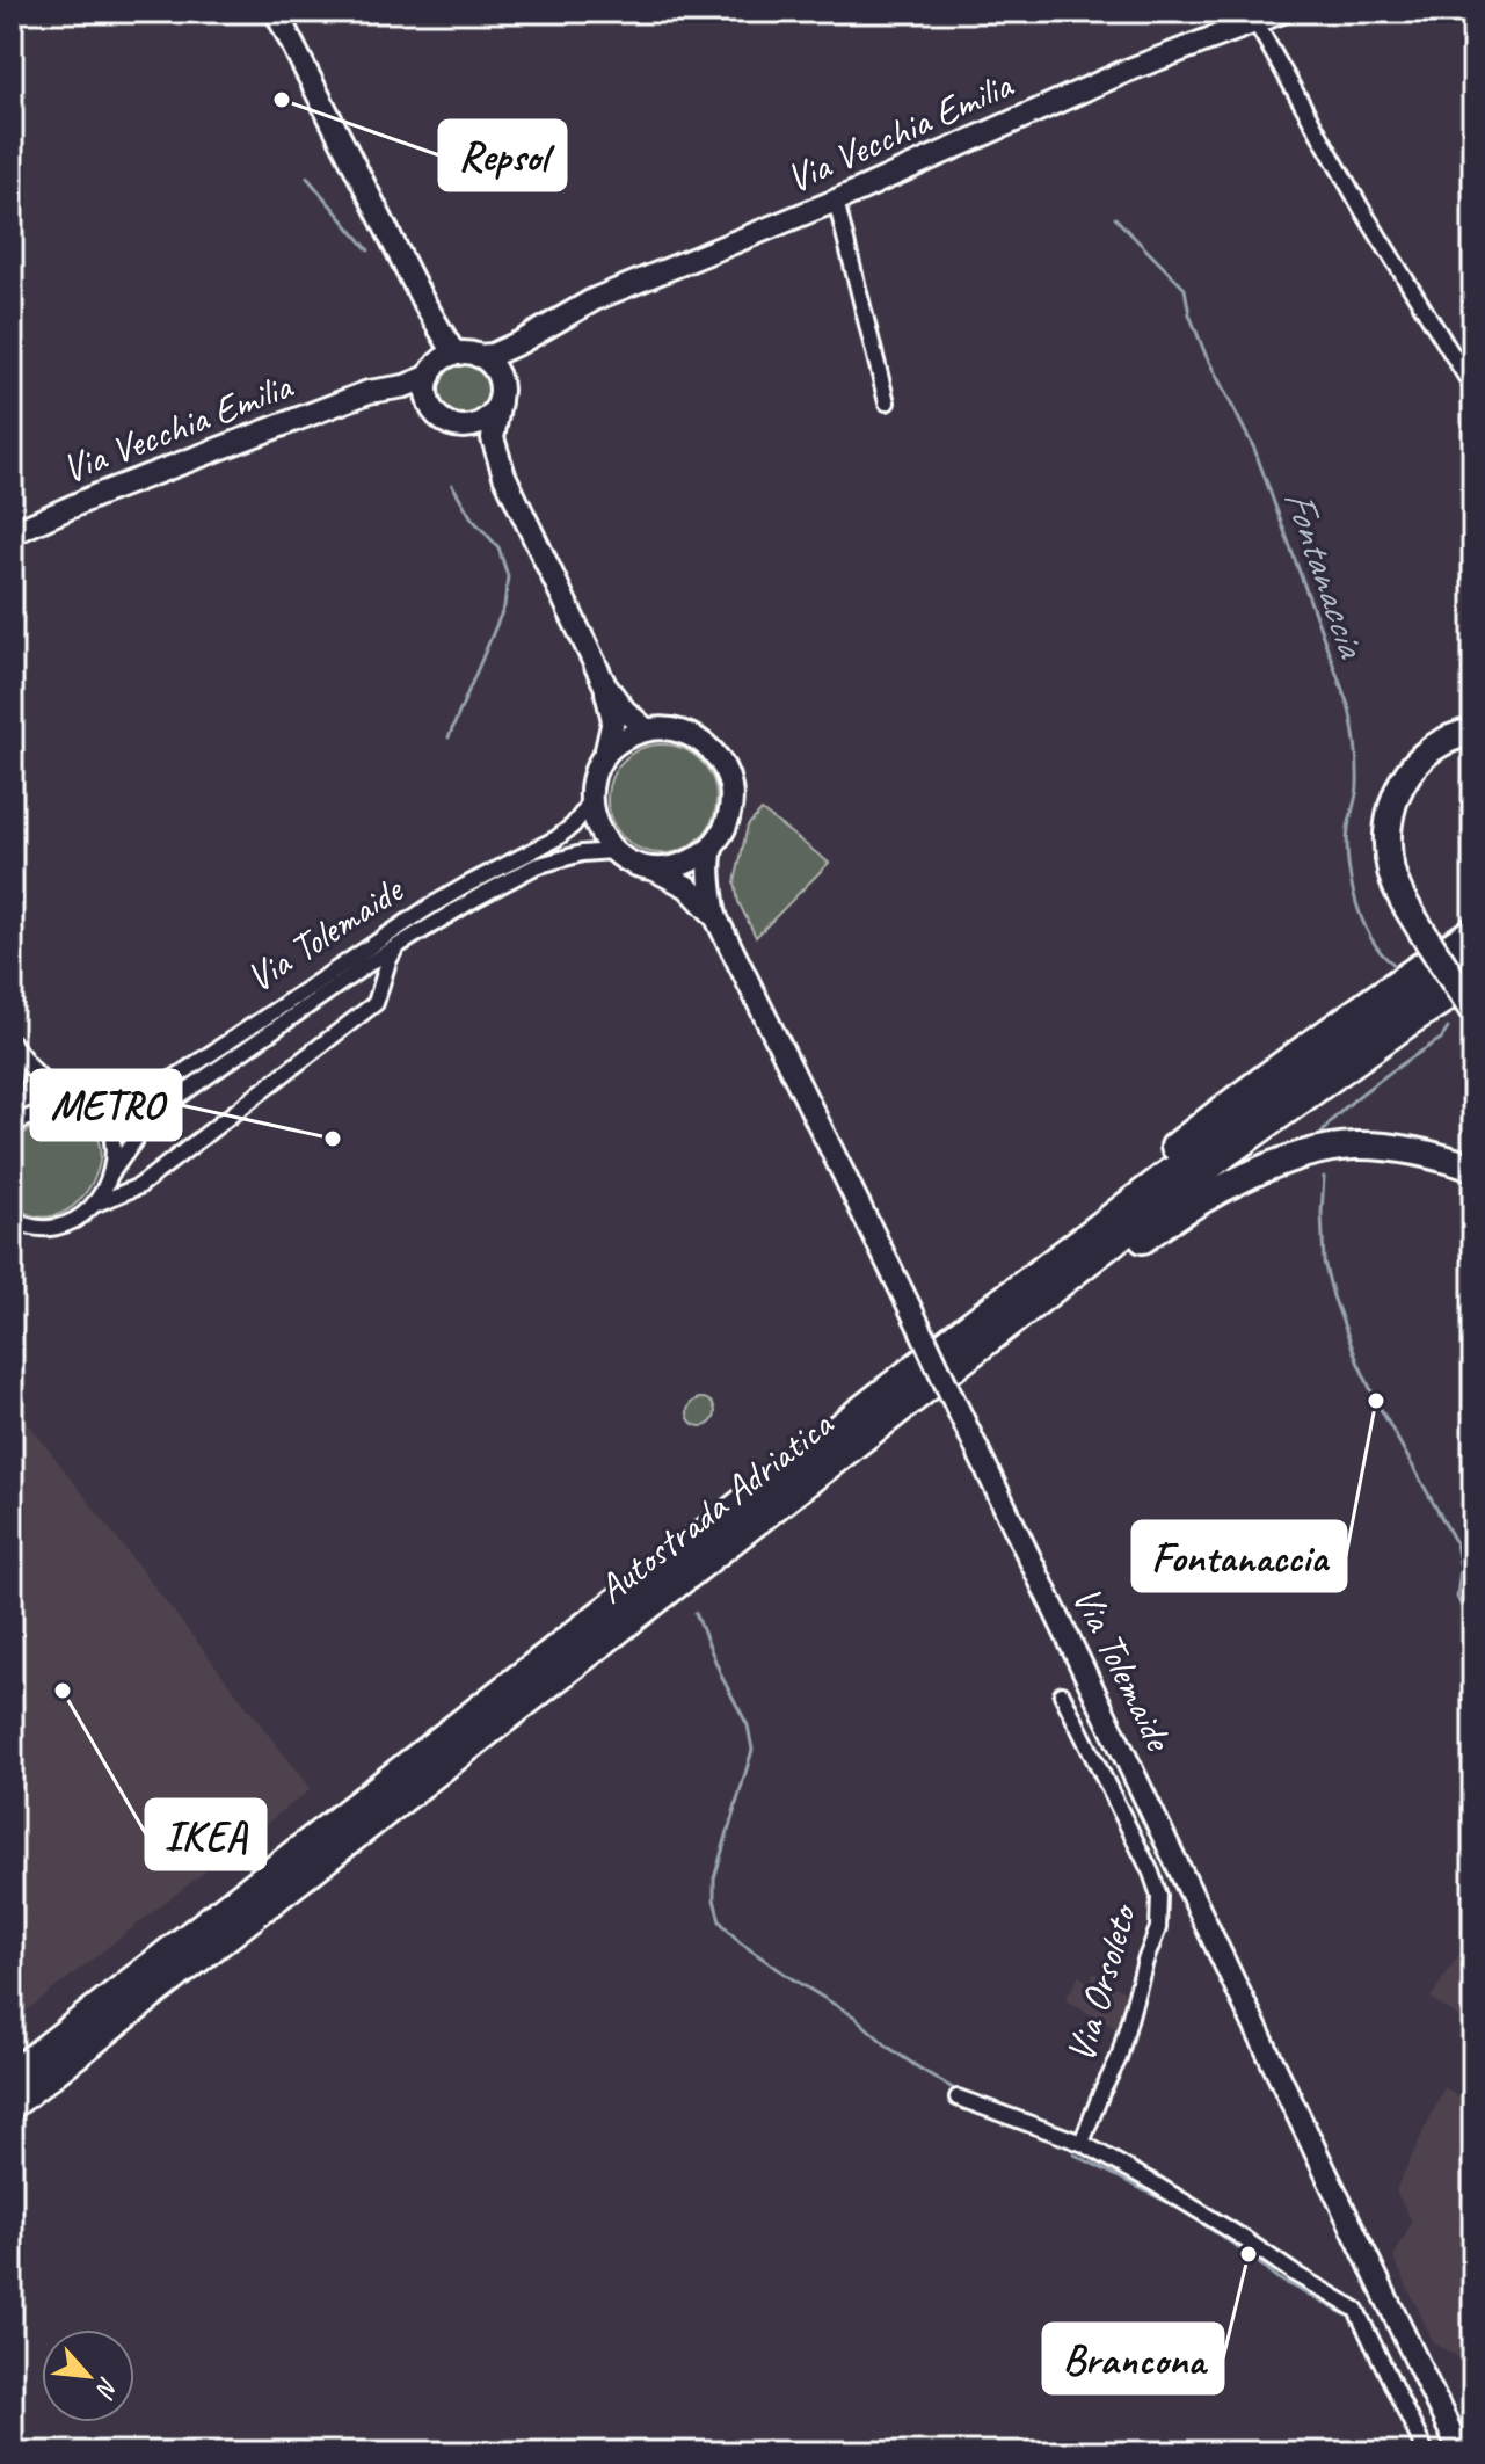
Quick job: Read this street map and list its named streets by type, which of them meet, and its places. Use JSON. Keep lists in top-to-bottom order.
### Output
{
  "streets": {
    "highway": ["Autostrada Adriatica"],
    "main road": ["Via Vecchia Emilia", "Via Tolemaide"],
    "street": ["Via Orsoleto"]
  },
  "crossings": [
    ["Via Vecchia Emilia", "Via Tolemaide"]
  ],
  "water": ["Fontanaccia"],
  "places": [
    "Repsol",
    "METRO",
    "Fontanaccia",
    "IKEA",
    "Brancona"
  ],
  "north": "bottom right"
}
